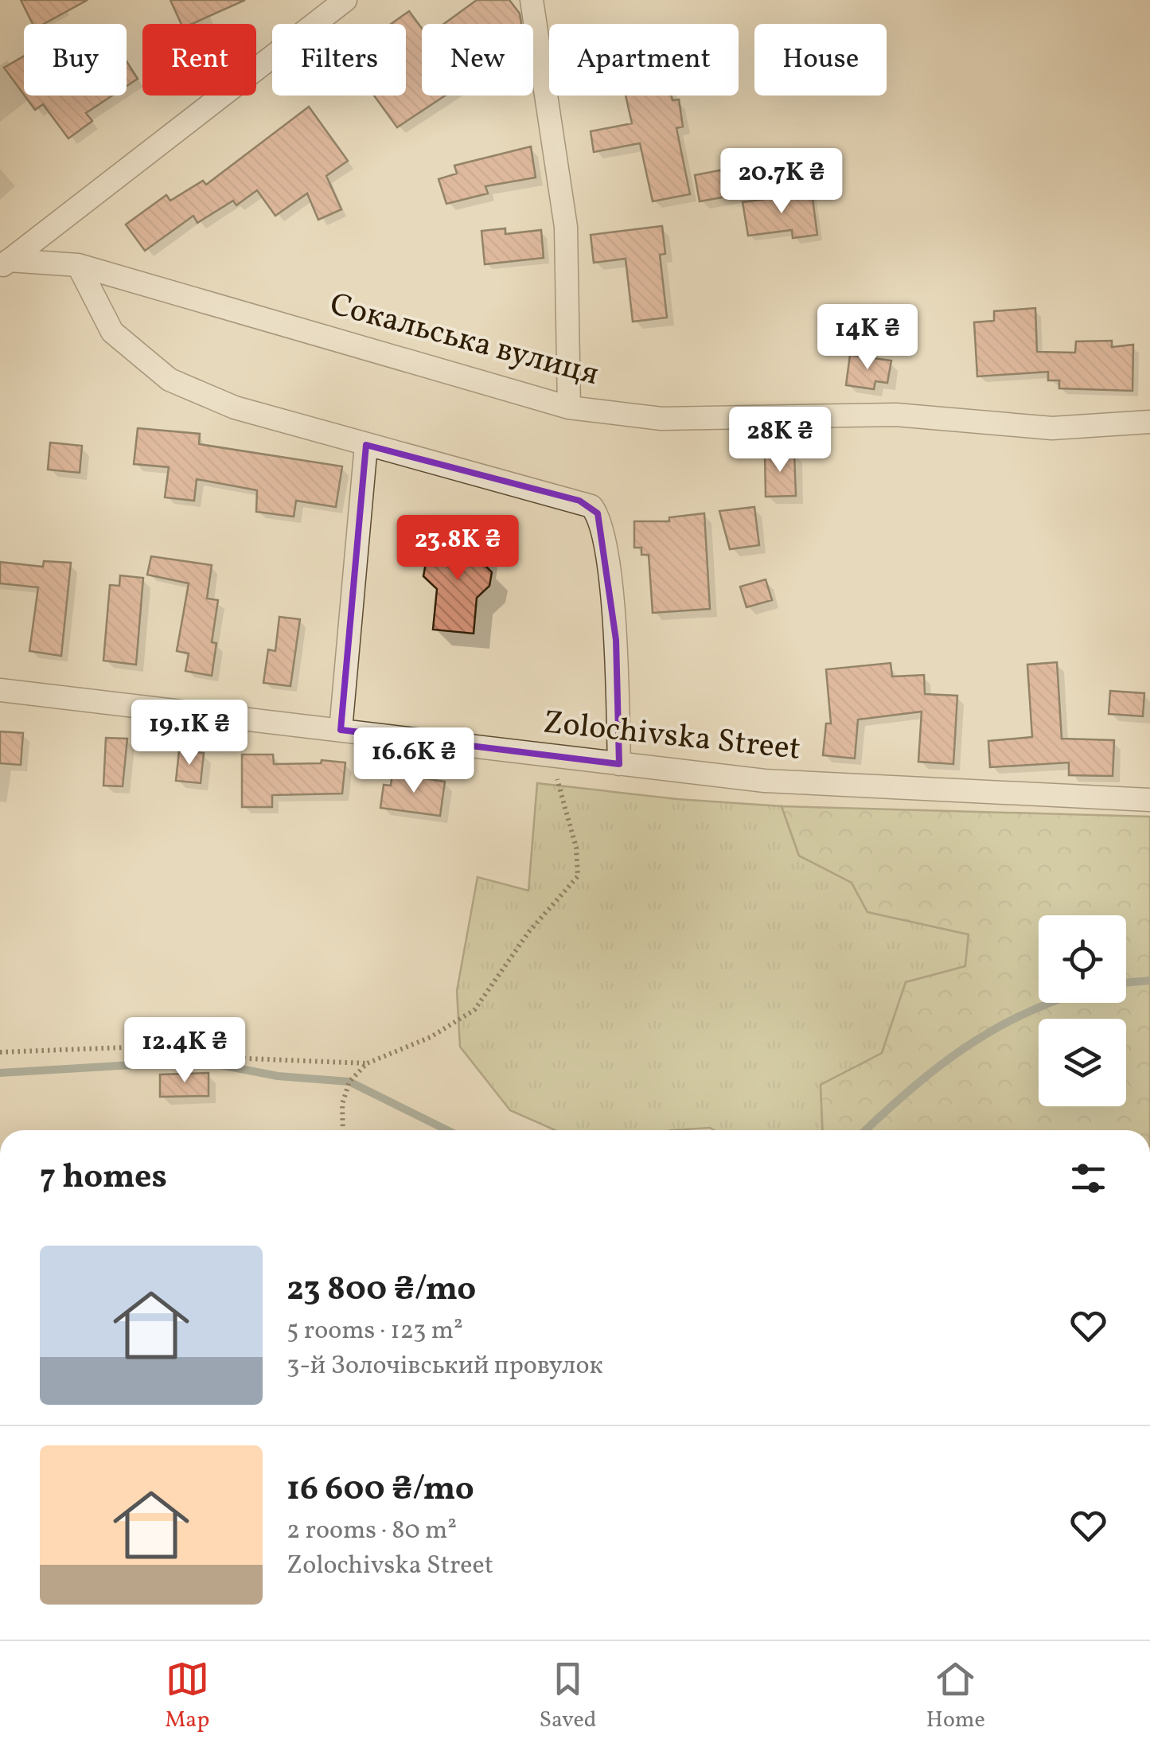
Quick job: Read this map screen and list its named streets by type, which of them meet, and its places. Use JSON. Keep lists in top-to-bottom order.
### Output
{
  "streets": {
    "street": ["Сокальська вулиця", "Zolochivska Street"]
  },
  "page": {
    "chip": [
      "Buy",
      "Rent",
      "Filters",
      "New",
      "Apartment",
      "House"
    ],
    "price": [
      "20.7K ₴",
      "14K ₴",
      "28K ₴",
      "23.8K ₴",
      "19.1K ₴",
      "16.6K ₴",
      "12.4K ₴"
    ],
    "heading": "7 homes",
    "list": [
      {
        "name": "23 800 ₴/mo",
        "note": "5 rooms · 123 m² · 3-й Золочівський провулок"
      },
      {
        "name": "16 600 ₴/mo",
        "note": "2 rooms · 80 m² · Zolochivska Street"
      }
    ],
    "tabs": ["Map", "Saved", "Home"]
  }
}
